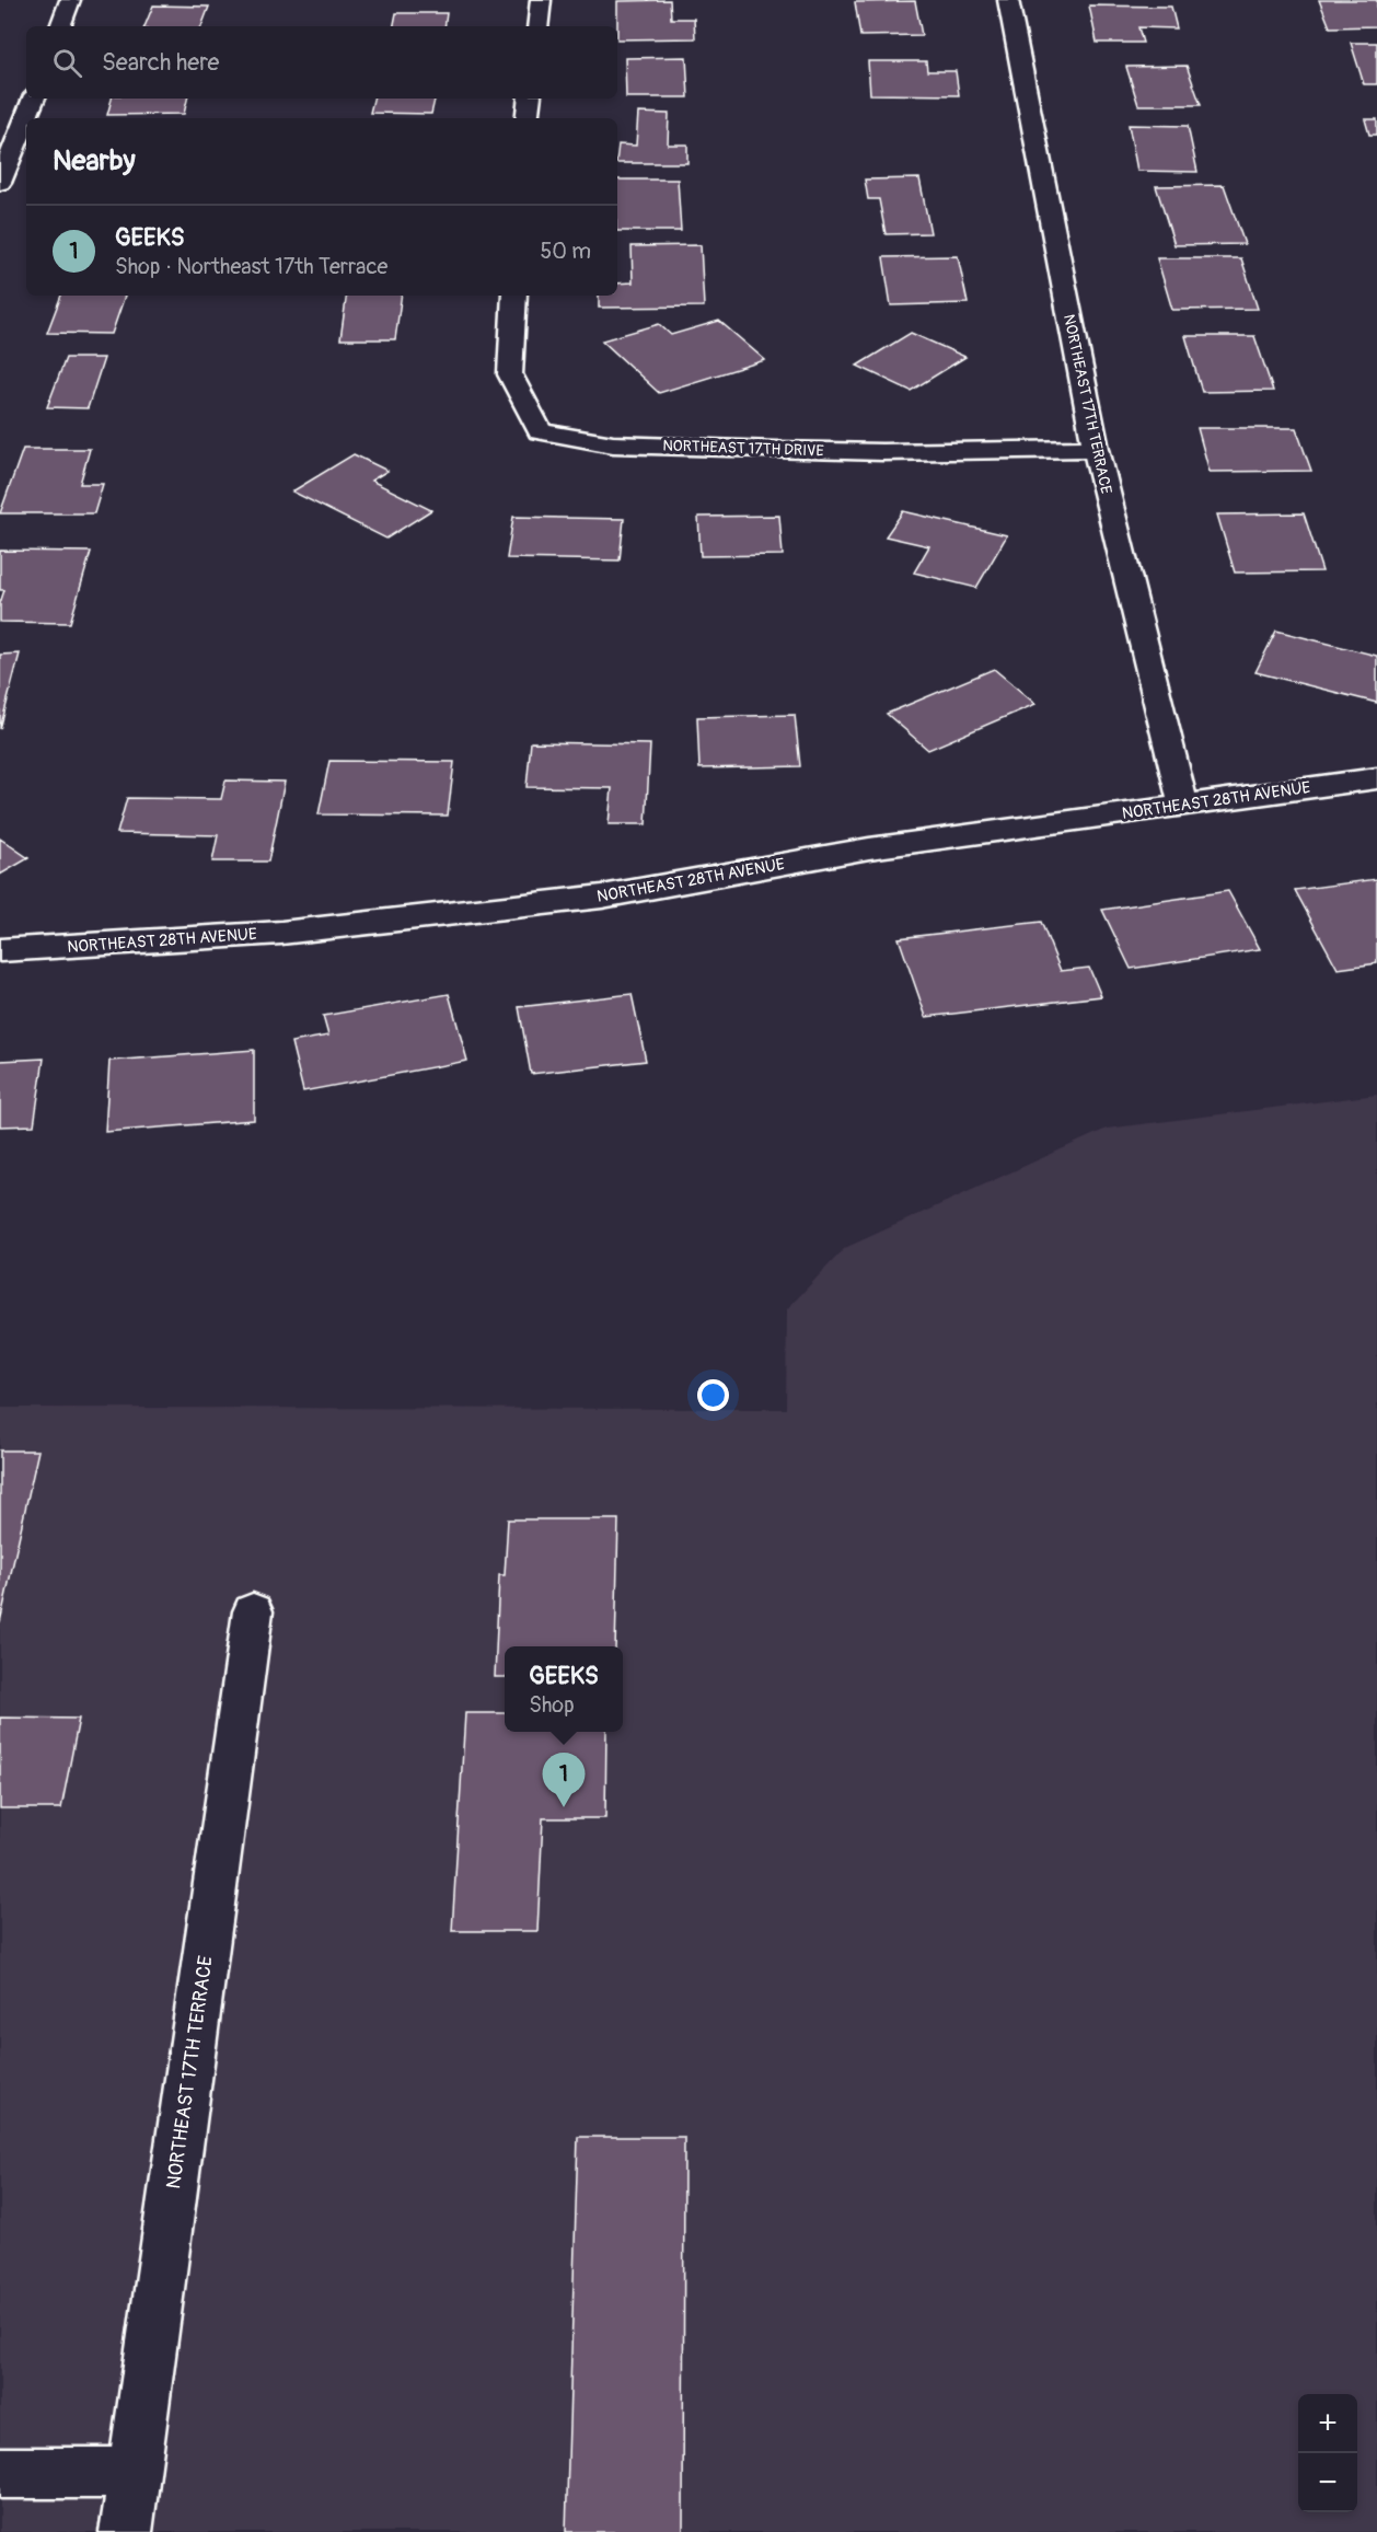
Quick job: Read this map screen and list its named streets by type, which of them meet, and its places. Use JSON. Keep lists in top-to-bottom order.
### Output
{
  "streets": {
    "street": ["NORTHEAST 17TH TERRACE", "NORTHEAST 17TH DRIVE", "NORTHEAST 28TH AVENUE"]
  },
  "crossings": [
    ["NORTHEAST 17TH TERRACE", "NORTHEAST 17TH DRIVE"],
    ["NORTHEAST 17TH TERRACE", "NORTHEAST 28TH AVENUE"]
  ],
  "page": {
    "search": "Search here",
    "heading": "Nearby",
    "list": [
      {
        "mark": "1",
        "name": "GEEKS",
        "note": "Shop · Northeast 17th Terrace",
        "value": "50 m"
      }
    ],
    "popup": ["GEEKS", "Shop"],
    "pins": "1",
    "map_buttons": ["+", "−"]
  }
}
